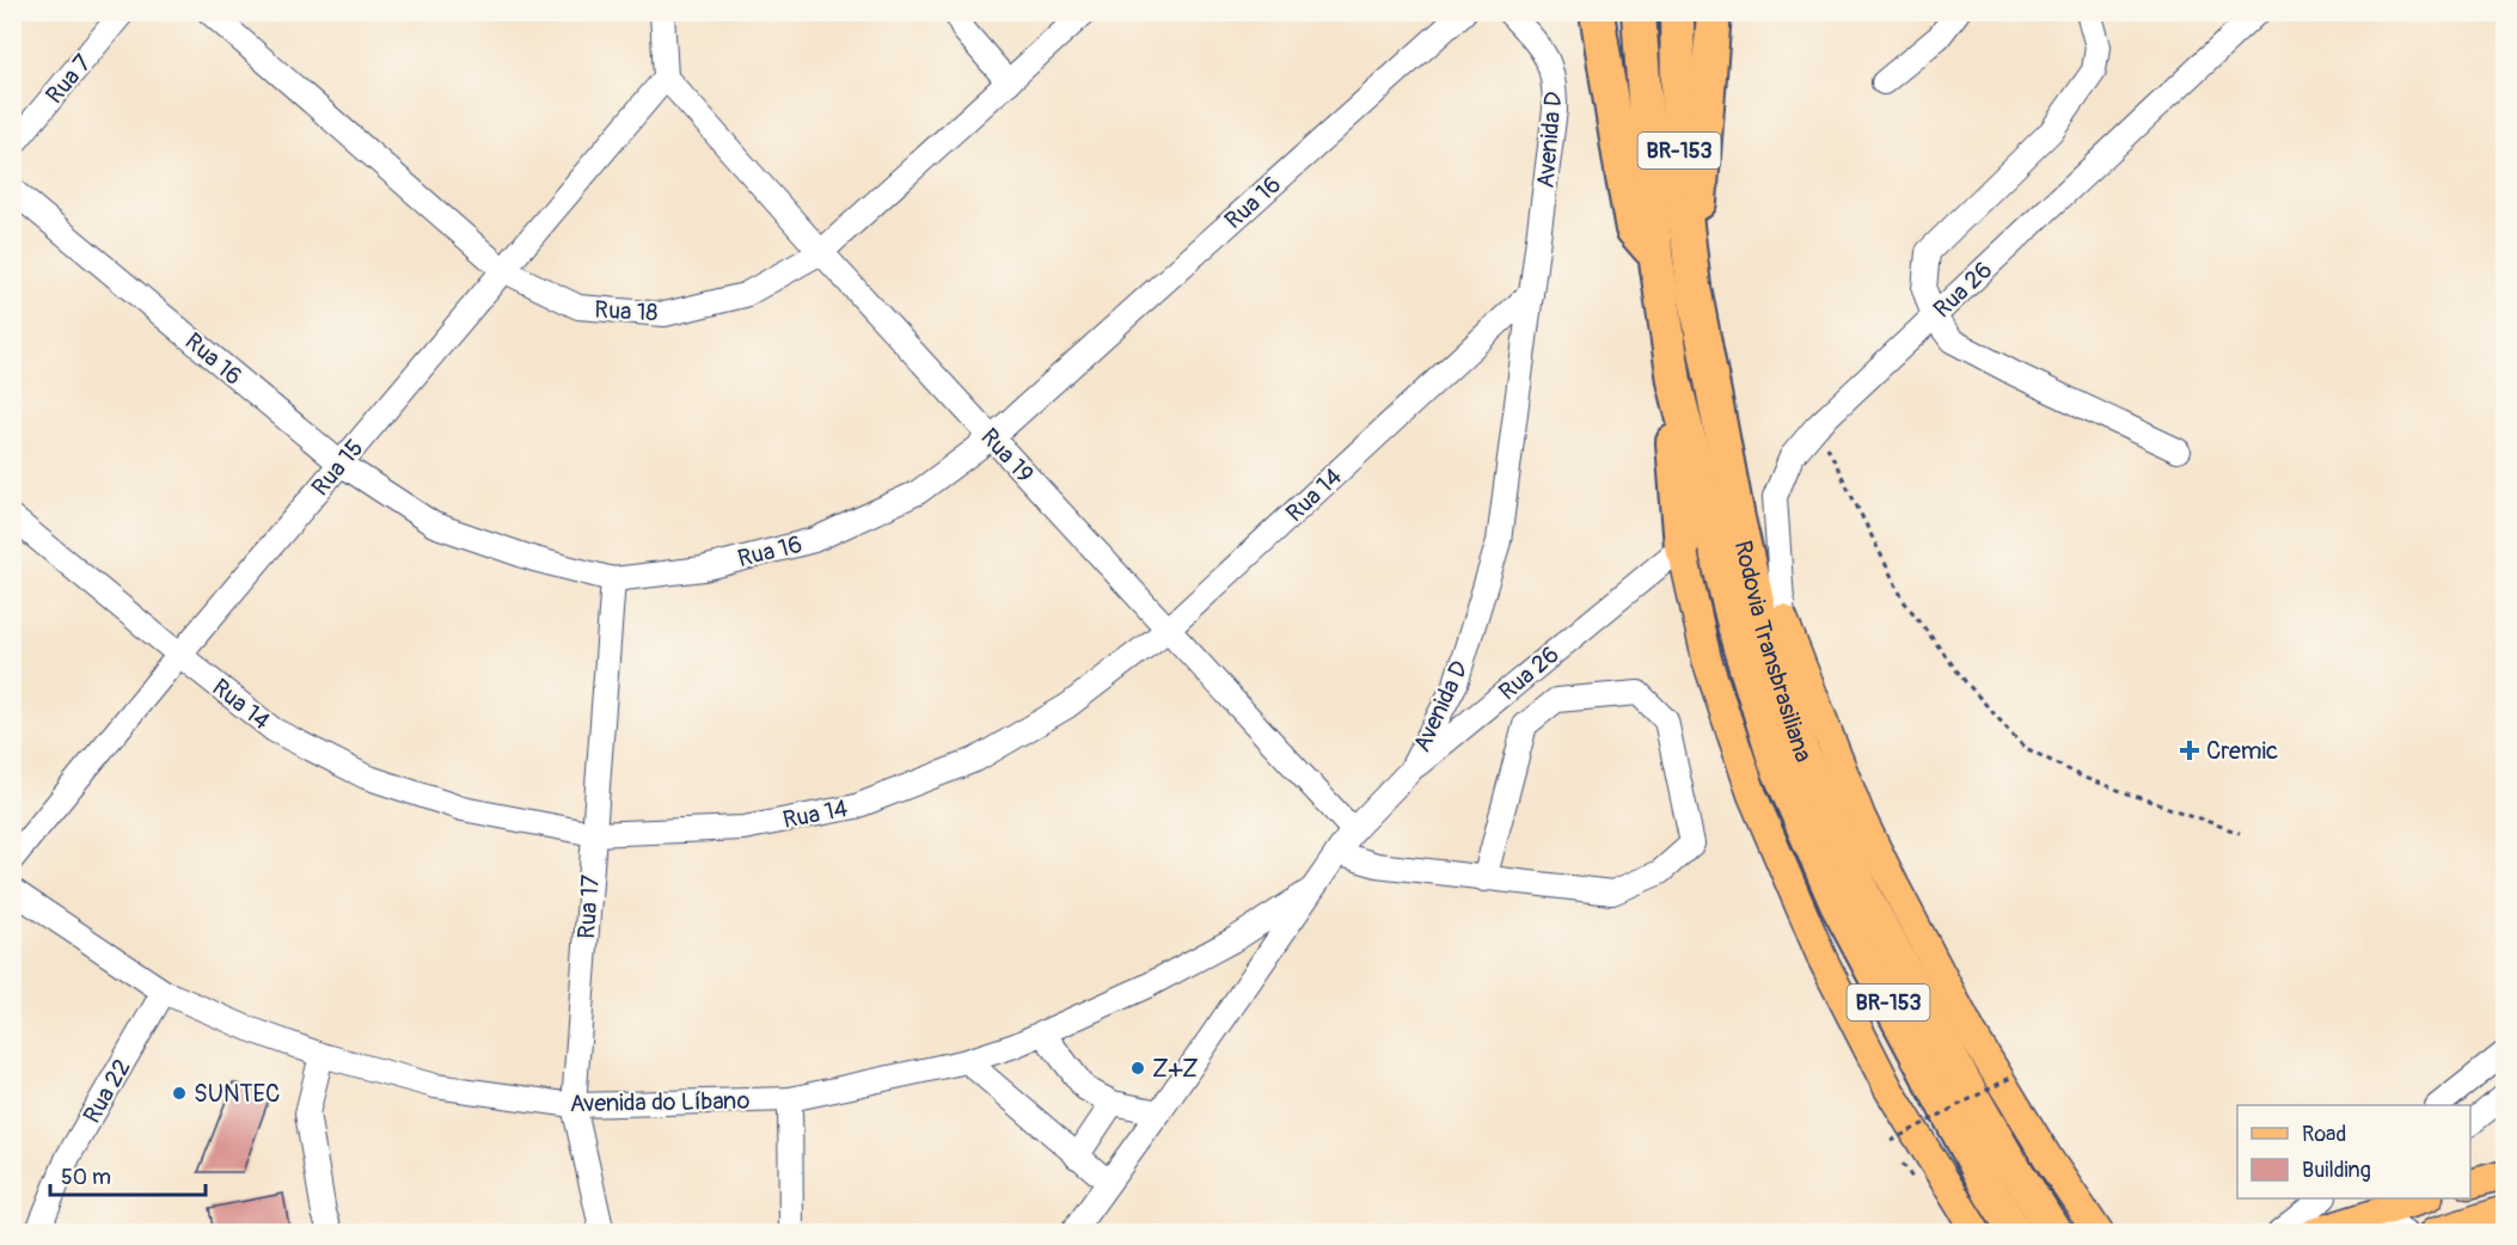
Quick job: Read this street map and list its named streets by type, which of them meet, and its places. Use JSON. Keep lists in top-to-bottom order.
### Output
{
  "streets": {
    "highway": ["BR-153", "Rodovia Transbrasiliana"],
    "street": [
      "Rua 7",
      "Avenida D",
      "Rua 16",
      "Rua 26",
      "Rua 18",
      "Rua 19",
      "Rua 15",
      "Rua 14",
      "Rua 17",
      "Rua 22",
      "Avenida do Líbano"
    ]
  },
  "crossings": [
    ["Avenida D", "Rua 26"],
    ["Avenida D", "Rua 19"],
    ["Avenida D", "Rua 14"],
    ["Avenida D", "Avenida do Líbano"],
    ["Rua 16", "Rua 19"],
    ["Rua 16", "Rua 15"],
    ["Rua 16", "Rua 17"],
    ["Rua 26", "Rodovia Transbrasiliana"],
    ["Rua 18", "Rua 19"],
    ["Rua 18", "Rua 15"],
    ["Rua 19", "Rua 15"],
    ["Rua 19", "Rua 14"],
    ["Rua 15", "Rua 14"],
    ["Rua 14", "Rua 17"],
    ["Rua 17", "Avenida do Líbano"],
    ["Rua 22", "Avenida do Líbano"]
  ],
  "places": {
    "health": ["Cremic"],
    "other": ["Z+Z", "SUNTEC"]
  },
  "legend": ["Road", "Building"],
  "scale_bar": "50 m"
}
